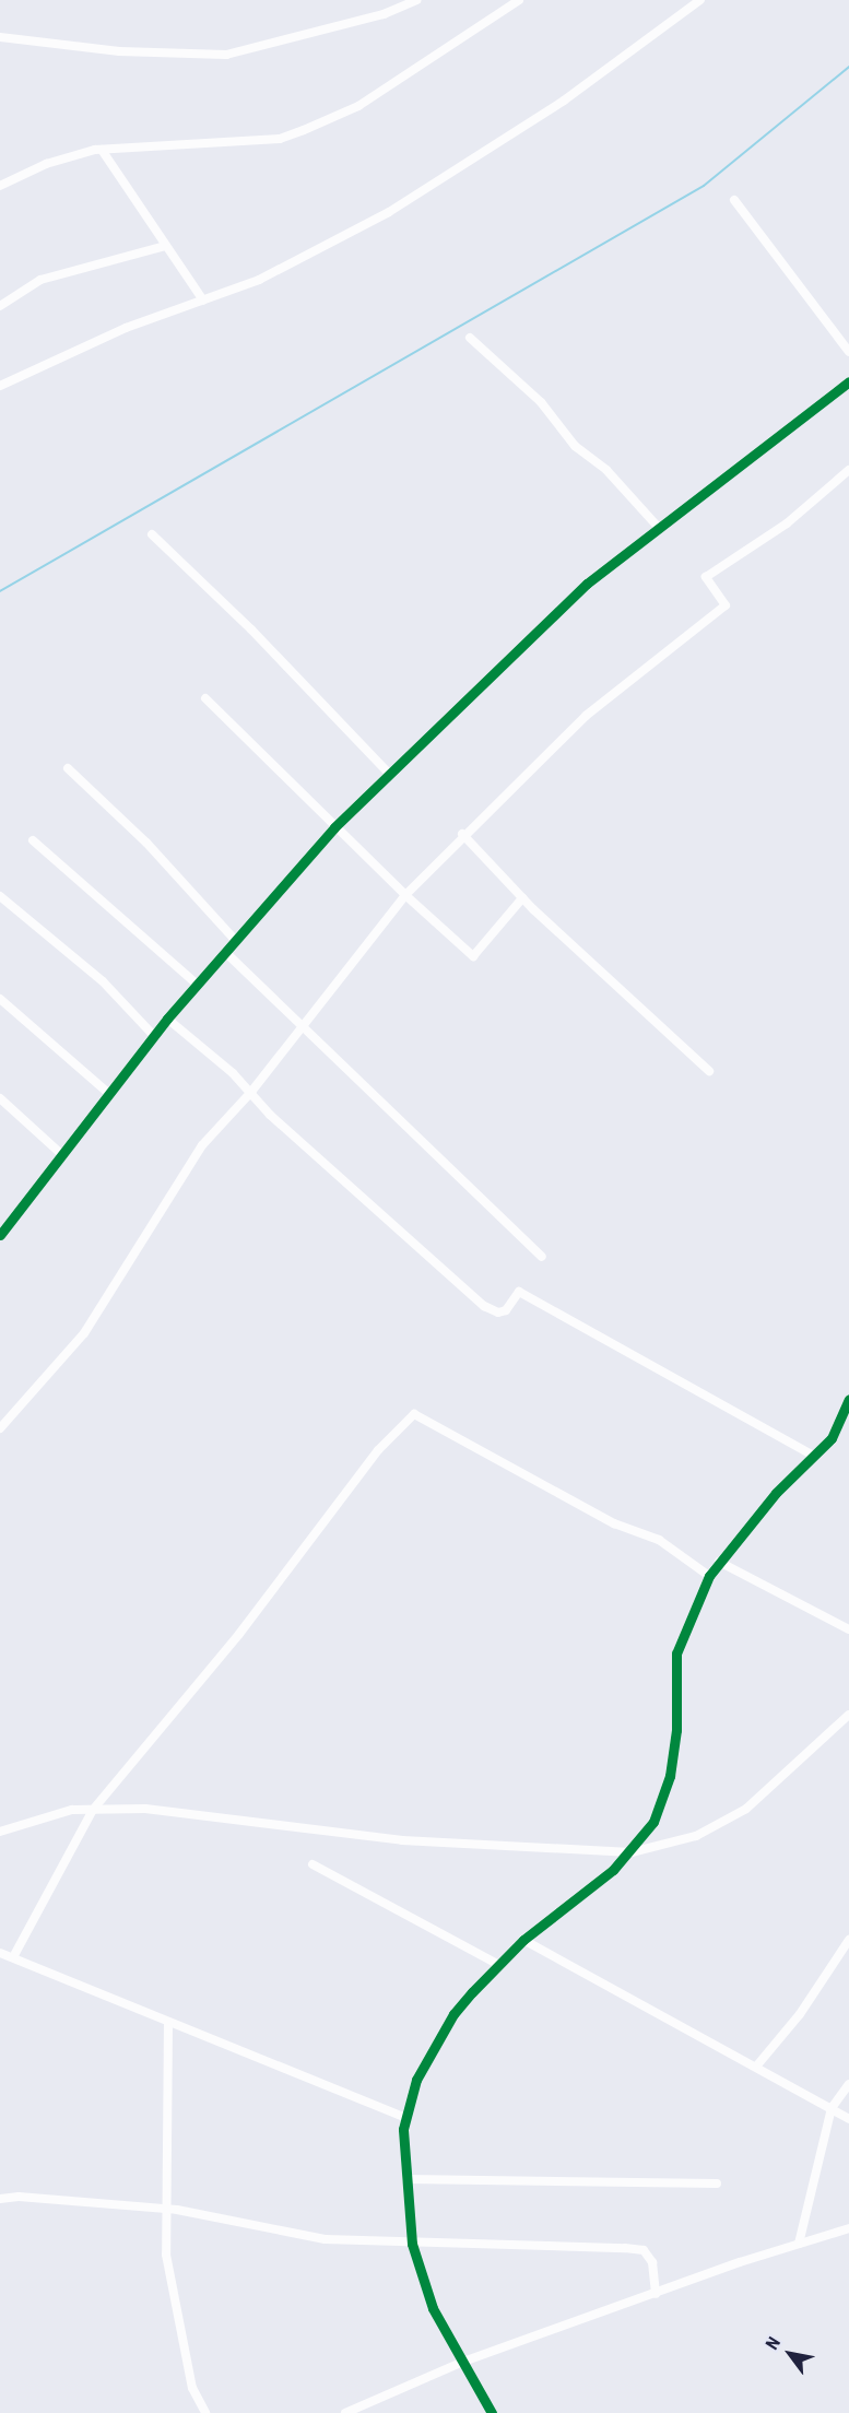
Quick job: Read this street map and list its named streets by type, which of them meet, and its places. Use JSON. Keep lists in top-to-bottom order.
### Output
{
  "north": "top left"
}
